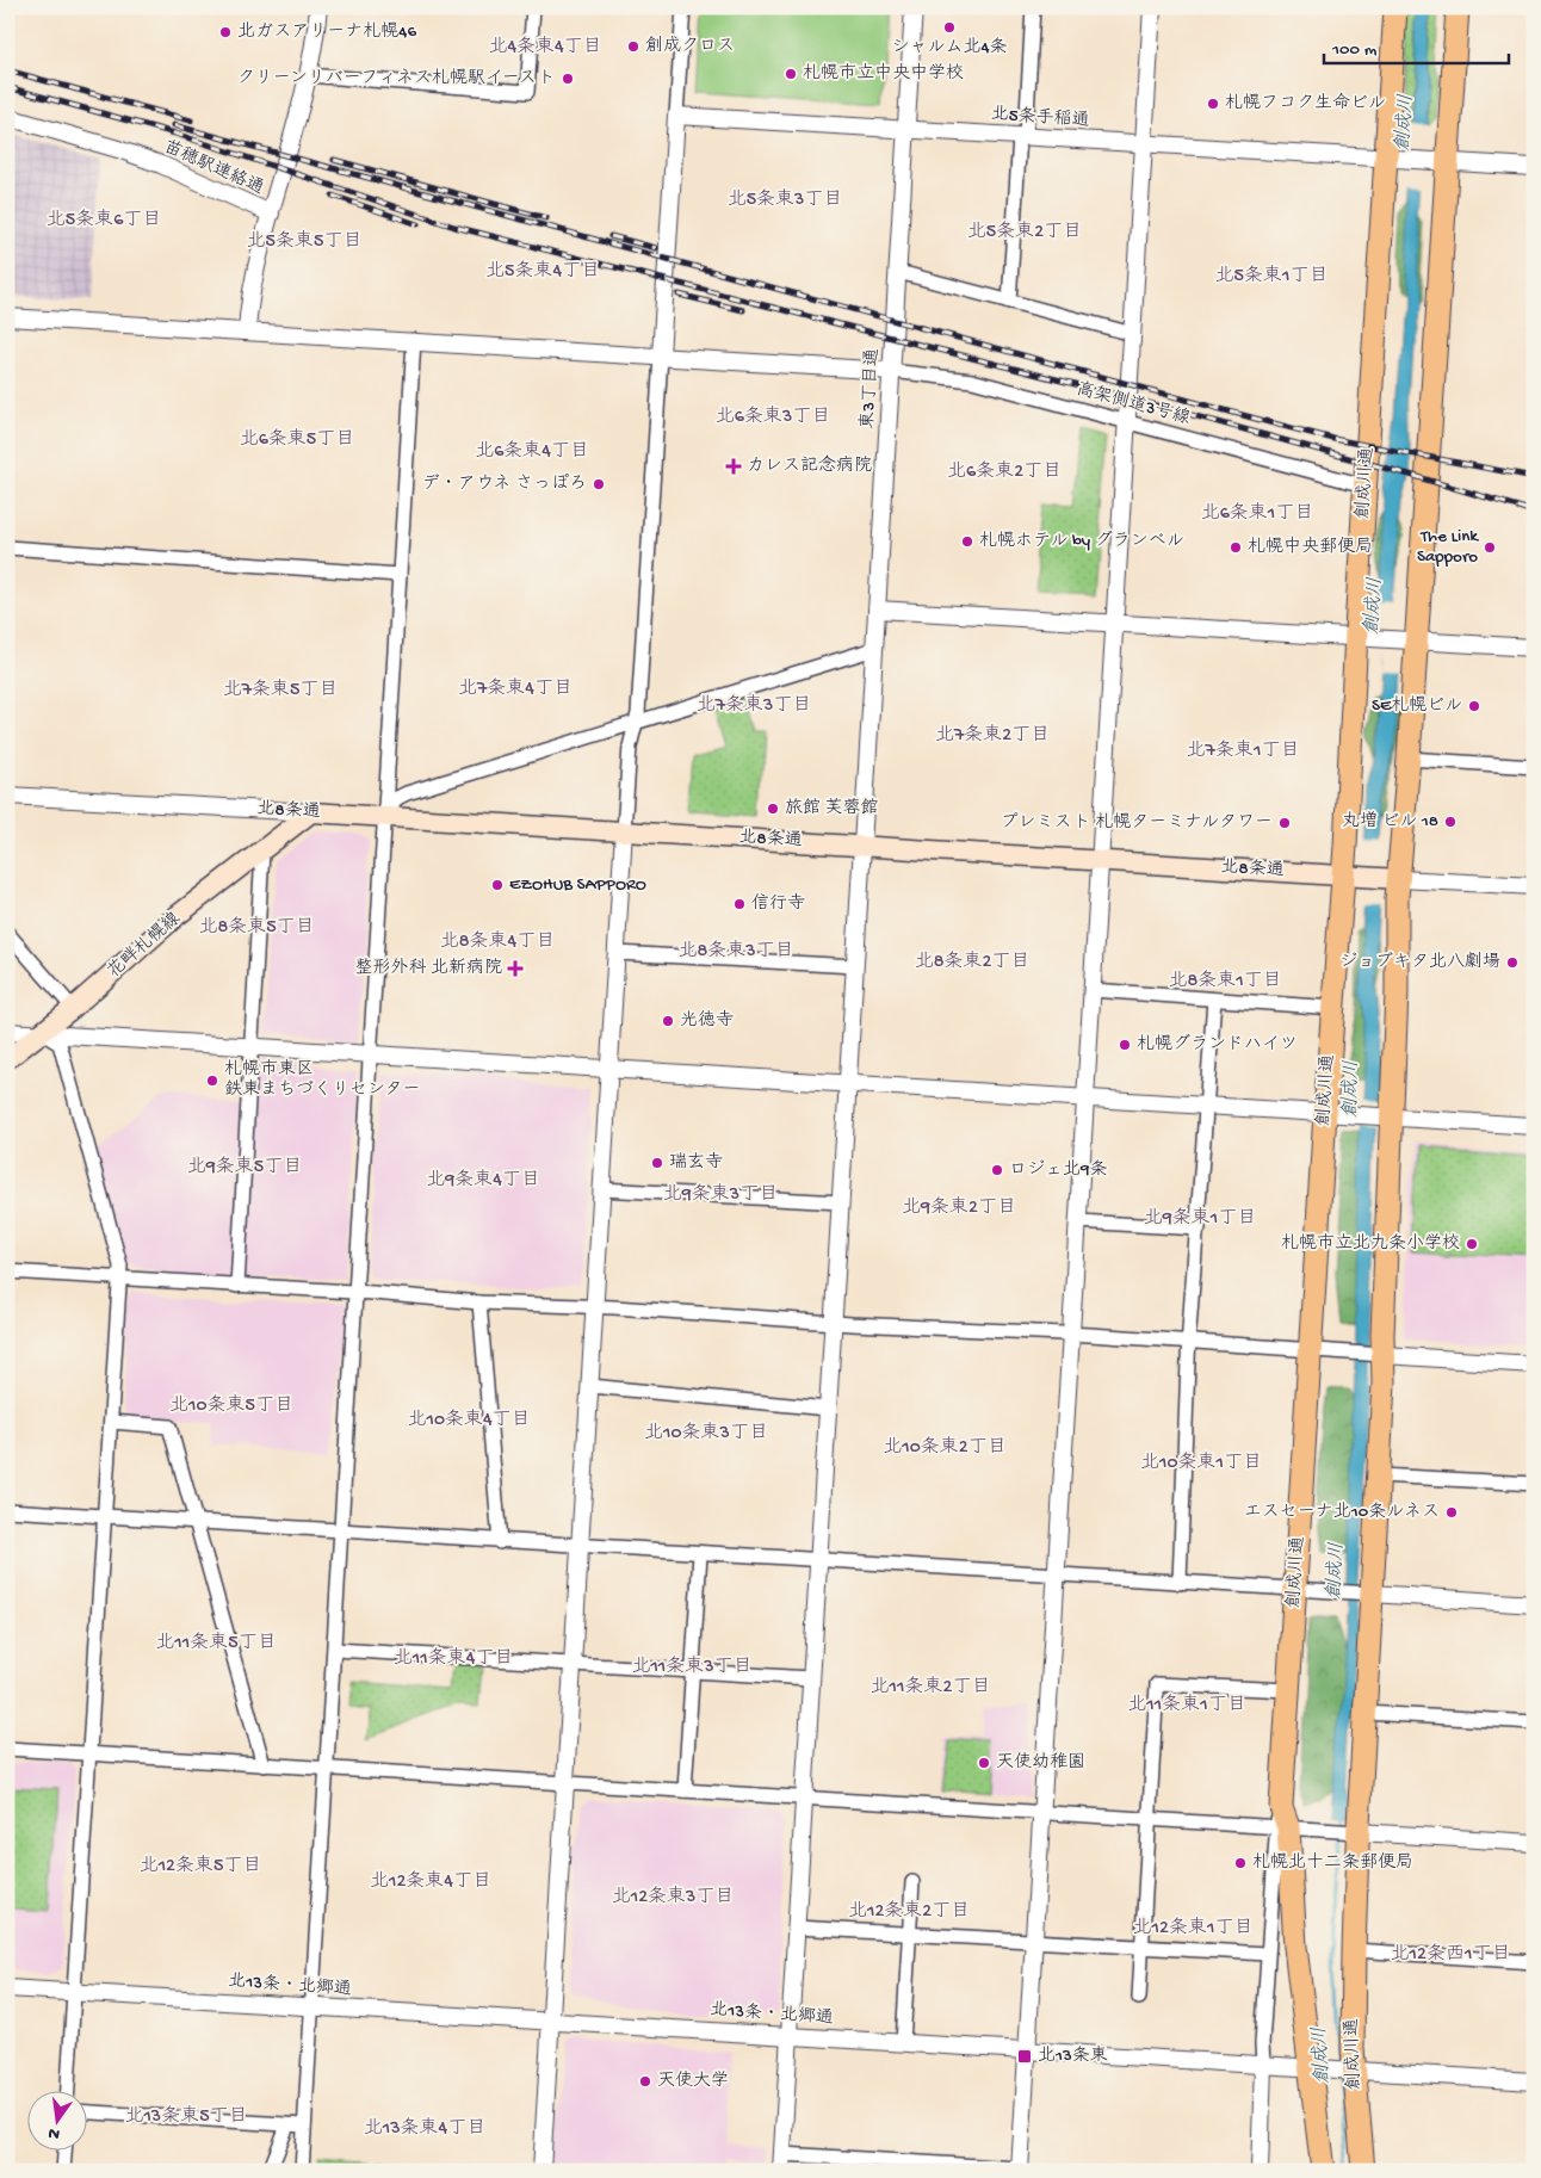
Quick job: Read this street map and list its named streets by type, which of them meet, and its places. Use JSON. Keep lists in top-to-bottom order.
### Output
{
  "streets": {
    "highway": ["創成川通"],
    "main road": ["北8条通", "花畔札幌線"],
    "street": [
      "北5条手稲通",
      "苗穂駅連絡通",
      "東3丁目通",
      "高架側道3号線",
      "北13条・北郷通"
    ]
  },
  "crossings": [
    ["北5条手稲通", "東3丁目通"],
    ["北5条手稲通", "創成川通"],
    ["東3丁目通", "高架側道3号線"],
    ["東3丁目通", "北8条通"],
    ["東3丁目通", "北13条・北郷通"],
    ["高架側道3号線", "創成川通"],
    ["創成川通", "北8条通"],
    ["創成川通", "北13条・北郷通"],
    ["北8条通", "花畔札幌線"]
  ],
  "districts": [
    "北4条東4丁目",
    "北5条東3丁目",
    "北5条東6丁目",
    "北5条東2丁目",
    "北5条東5丁目",
    "北5条東4丁目",
    "北5条東1丁目",
    "北6条東3丁目",
    "北6条東5丁目",
    "北6条東4丁目",
    "北6条東2丁目",
    "北6条東1丁目",
    "北7条東4丁目",
    "北7条東5丁目",
    "北7条東3丁目",
    "北7条東2丁目",
    "北7条東1丁目",
    "北8条東5丁目",
    "北8条東4丁目",
    "北8条東3丁目",
    "北8条東2丁目",
    "北8条東1丁目",
    "北9条東5丁目",
    "北9条東4丁目",
    "北9条東3丁目",
    "北9条東2丁目",
    "北9条東1丁目",
    "北10条東5丁目",
    "北10条東4丁目",
    "北10条東3丁目",
    "北10条東2丁目",
    "北10条東1丁目",
    "北11条東5丁目",
    "北11条東4丁目",
    "北11条東3丁目",
    "北11条東2丁目",
    "北11条東1丁目",
    "北12条東5丁目",
    "北12条東4丁目",
    "北12条東3丁目",
    "北12条東2丁目",
    "北12条東1丁目",
    "北12条西1丁目",
    "北13条東5丁目",
    "北13条東4丁目"
  ],
  "water": ["創成川"],
  "places": {
    "other": [
      "シャルム北4条",
      "北ガスアリーナ札幌46",
      "創成クロス",
      "札幌市立中央中学校",
      "クリーンリバーフィネス札幌駅イースト",
      "札幌フコク生命ビル",
      "デ・アウネ さっぽろ",
      "札幌ホテル by グランベル",
      "札幌中央郵便局",
      "The Link Sapporo",
      "SE札幌ビル",
      "旅館 芙蓉館",
      "丸増 ビル 18",
      "プレミスト 札幌ターミナルタワー",
      "EZOHUB SAPPORO",
      "信行寺",
      "ジョブキタ北八劇場",
      "光徳寺",
      "札幌グランドハイツ",
      "札幌市東区 鉄東まちづくりセンター",
      "瑞玄寺",
      "ロジェ北9条",
      "札幌市立北九条小学校",
      "エスセーナ北10条ルネス",
      "天使幼稚園",
      "札幌北十二条郵便局",
      "天使大学"
    ],
    "health": ["カレス記念病院", "整形外科 北新病院"],
    "transit": ["北13条東"]
  },
  "scale_bar": "100 m",
  "north": "bottom"
}
